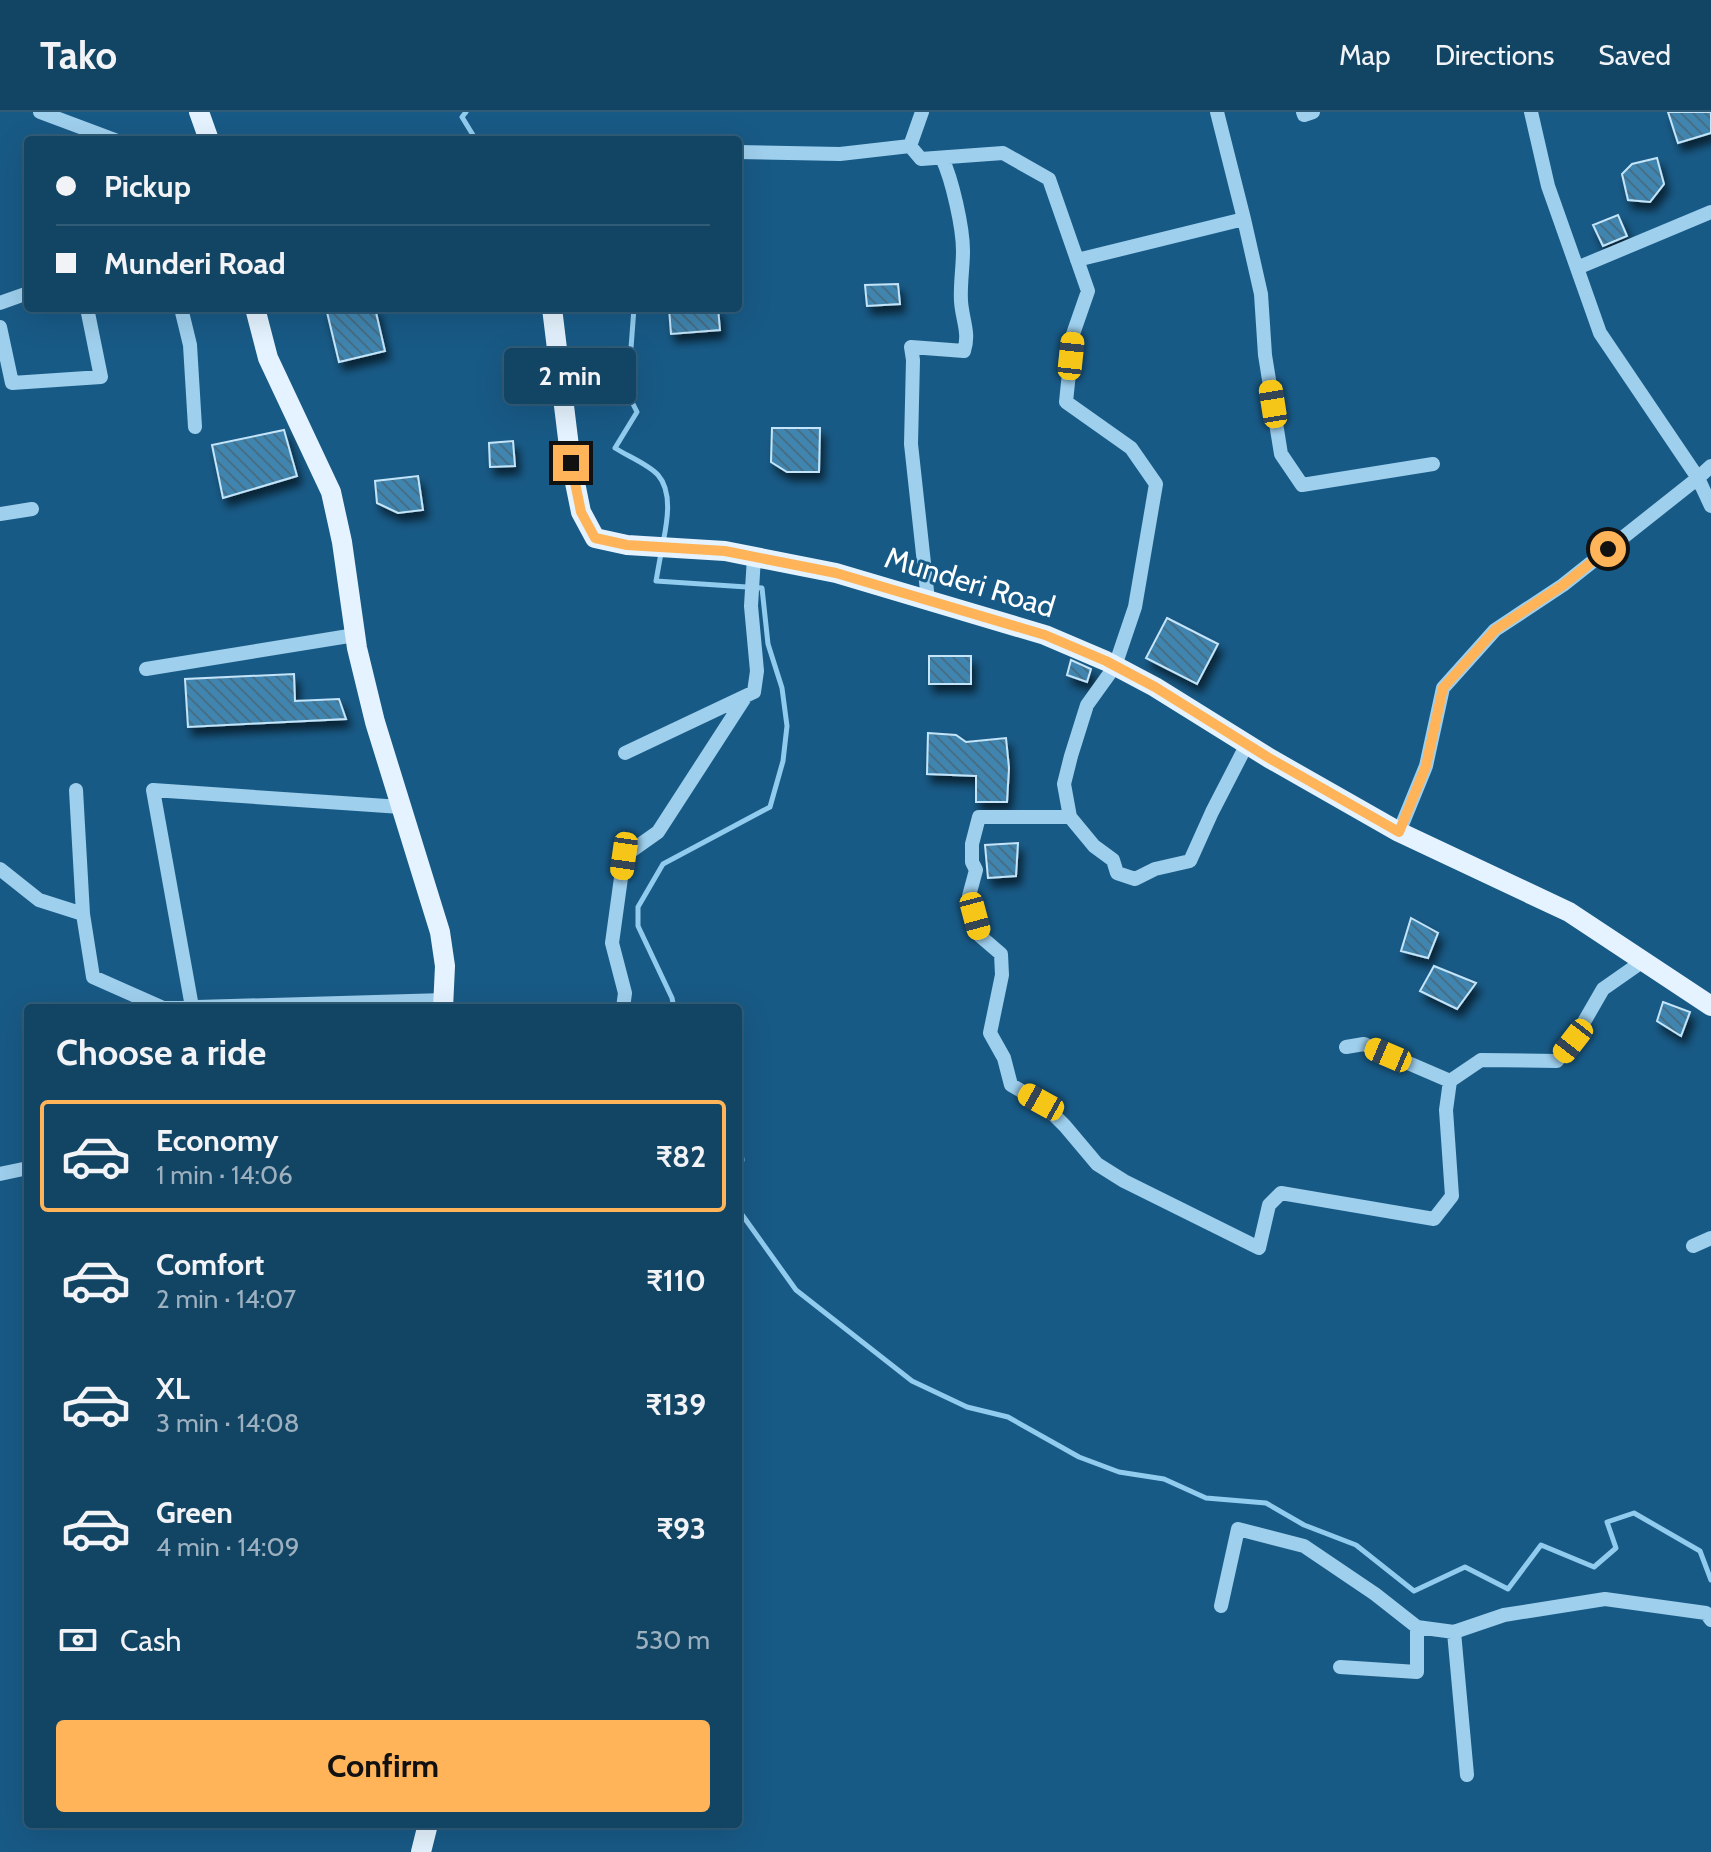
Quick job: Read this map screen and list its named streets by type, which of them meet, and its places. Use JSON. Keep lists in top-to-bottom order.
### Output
{
  "streets": {
    "main road": ["Munderi Road"]
  },
  "page": {
    "header": "Tako",
    "nav": ["Map", "Directions", "Saved"],
    "banner": ["Pickup", "Munderi Road"],
    "bubble": "2 min",
    "heading": "Choose a ride",
    "list": [
      {
        "name": "Economy",
        "note": "1 min · 14:06",
        "value": "₹82"
      },
      {
        "name": "Comfort",
        "note": "2 min · 14:07",
        "value": "₹110"
      },
      {
        "name": "XL",
        "note": "3 min · 14:08",
        "value": "₹139"
      },
      {
        "name": "Green",
        "note": "4 min · 14:09",
        "value": "₹93"
      }
    ],
    "pay": ["Cash", "530 m"],
    "buttons": "Confirm"
  }
}
